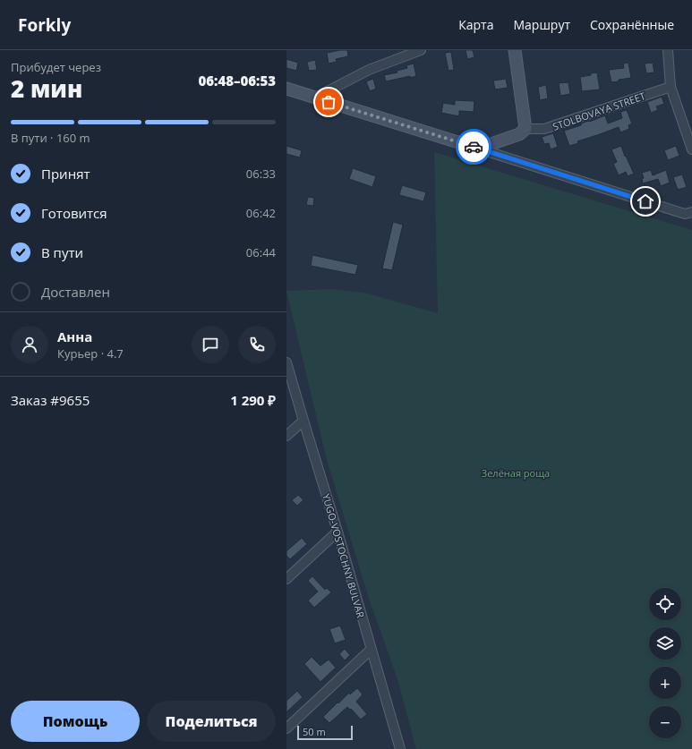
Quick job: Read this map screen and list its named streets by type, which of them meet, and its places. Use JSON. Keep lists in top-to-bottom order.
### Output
{
  "streets": {
    "street": ["STOLBOVAYA STREET", "YUGO-VOSTOCHNY BULVAR"]
  },
  "parks": ["Зелёная роща"],
  "scale_bar": "50 m",
  "page": {
    "header": "Forkly",
    "nav": ["Карта", "Маршрут", "Сохранённые"],
    "heading": ["2 мин", "Прибудет через", "06:48–06:53"],
    "panel": [
      "Анна",
      "Курьер · 4.7",
      "Заказ #9655",
      "1 290 ₽"
    ],
    "bar": "В пути · 160 m",
    "list": [
      ["Принят", "06:33"],
      ["Готовится", "06:42"],
      ["В пути", "06:44"],
      "Доставлен"
    ],
    "map_buttons": ["+", "−"],
    "buttons": ["Помощь", "Поделиться"],
    "scale": "50 m"
  }
}
